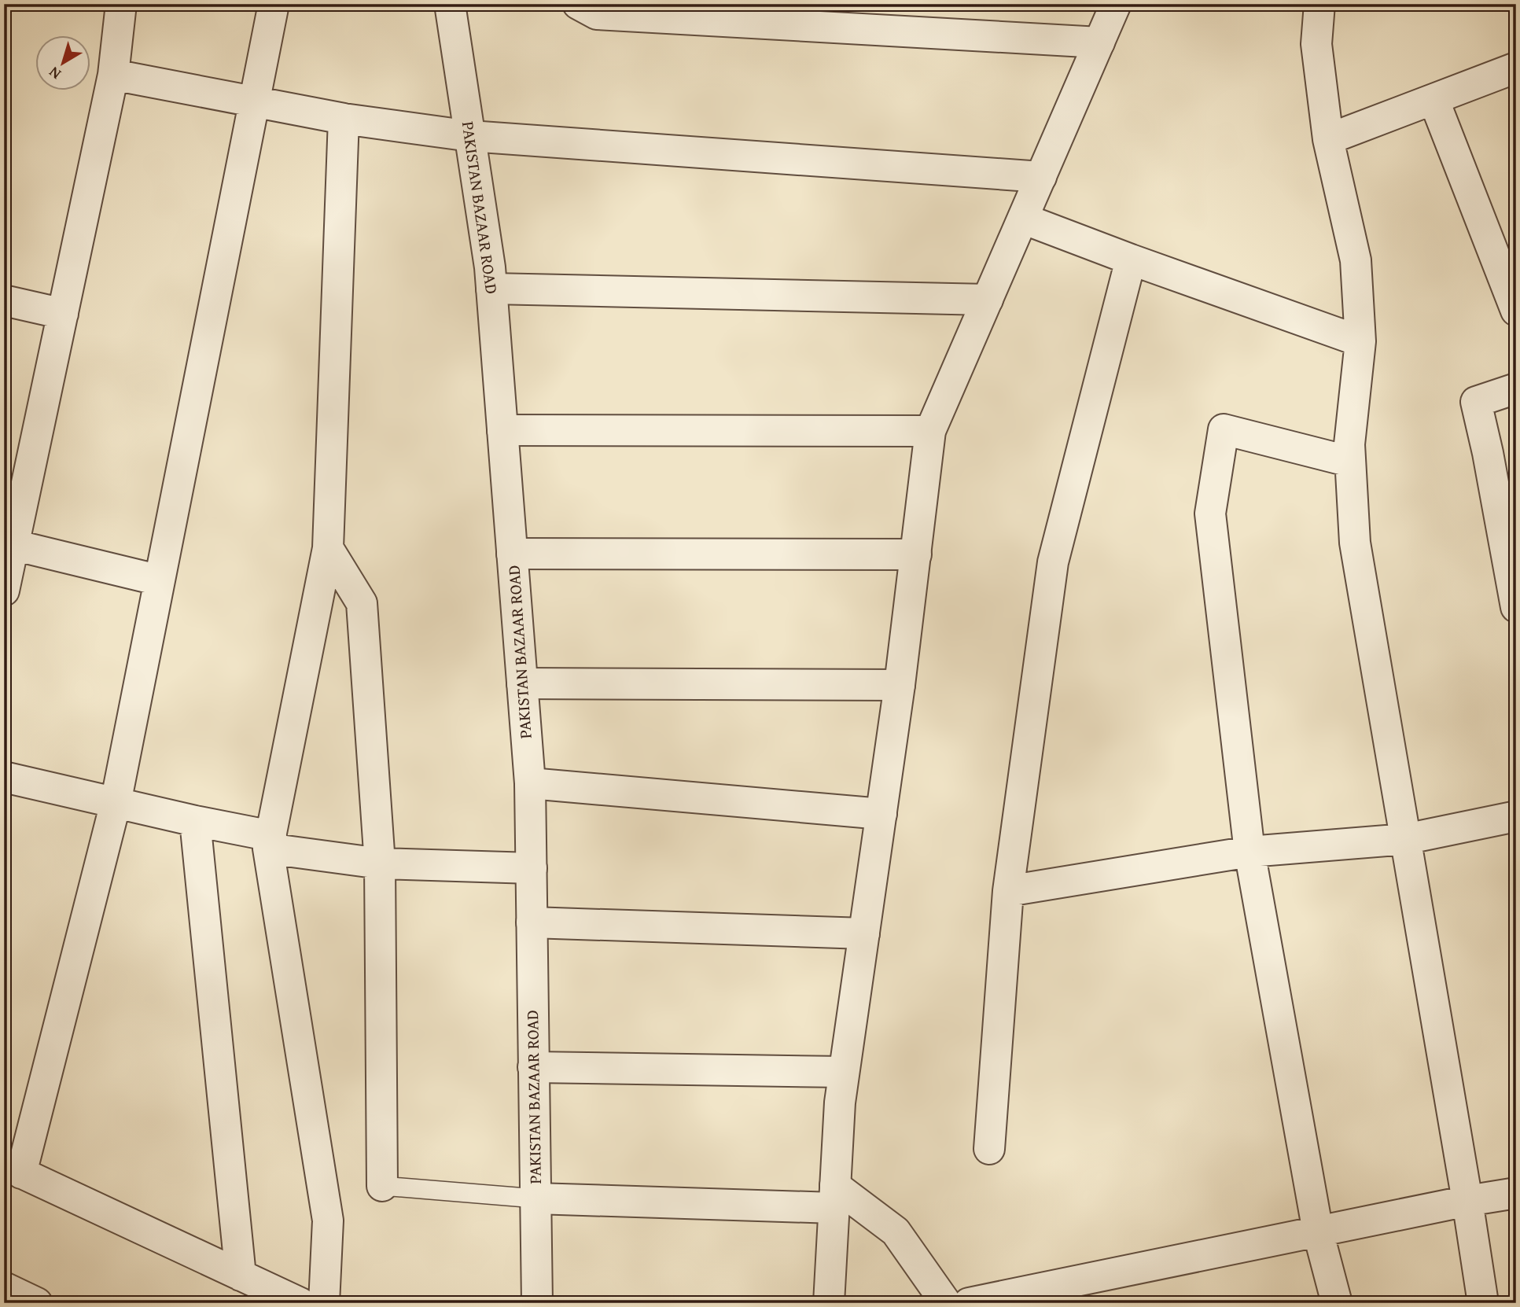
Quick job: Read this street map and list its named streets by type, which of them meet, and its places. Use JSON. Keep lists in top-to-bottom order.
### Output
{
  "streets": {
    "street": ["PAKISTAN BAZAAR ROAD"]
  },
  "north": "bottom left"
}
